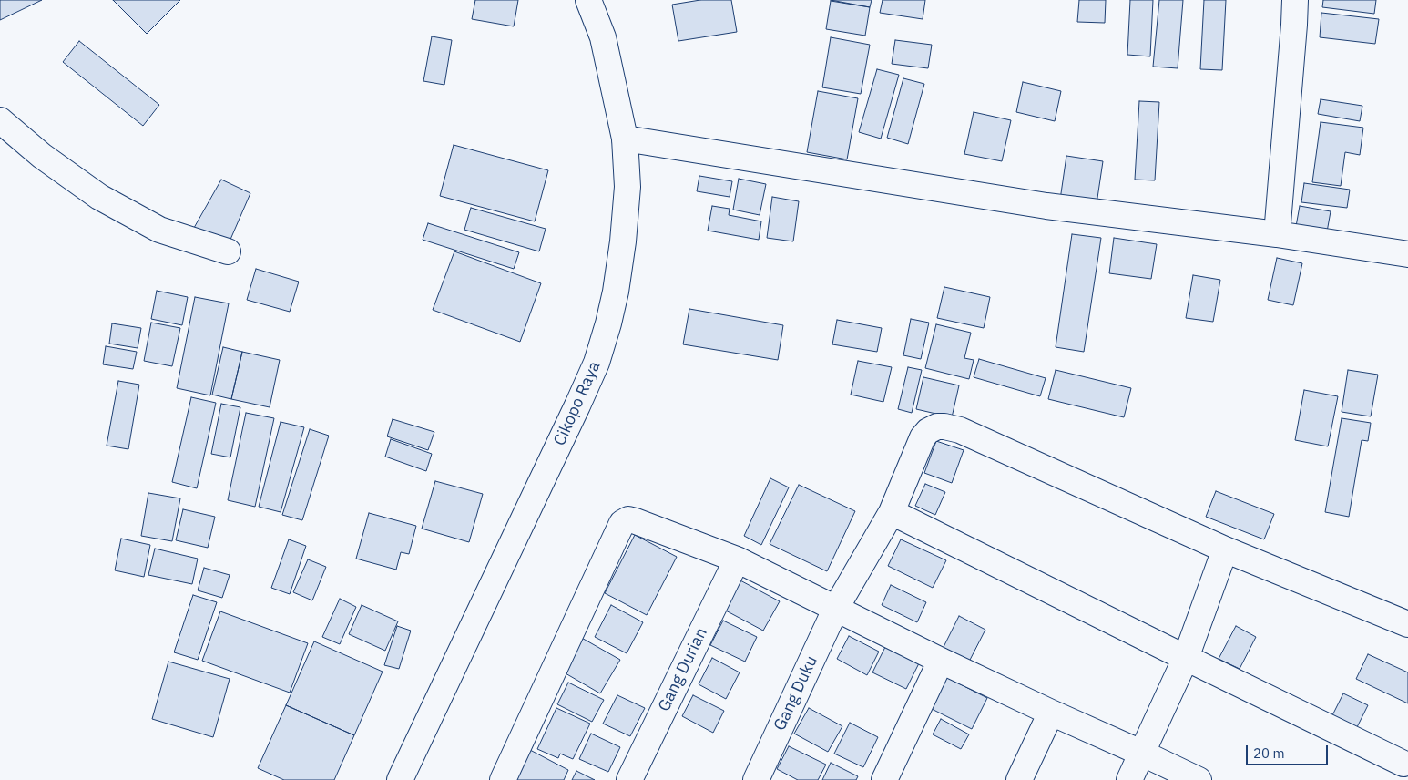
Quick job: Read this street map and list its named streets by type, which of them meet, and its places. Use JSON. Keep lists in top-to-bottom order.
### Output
{
  "streets": {
    "main road": ["Cikopo Raya", "Gang Durian", "Gang Duku"]
  },
  "scale_bar": "20 m"
}
